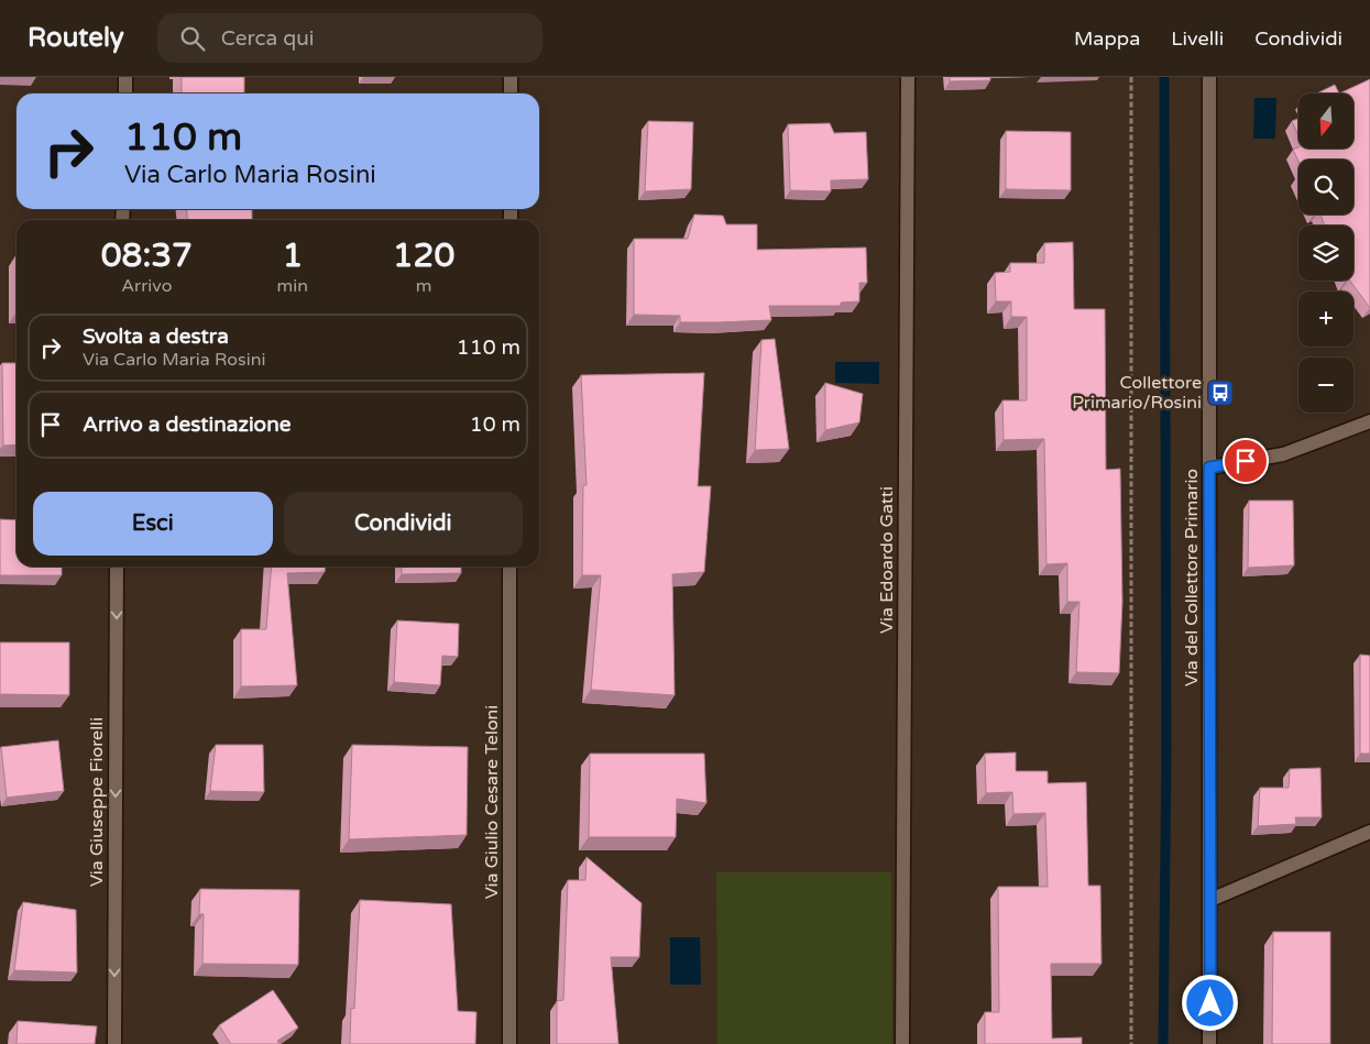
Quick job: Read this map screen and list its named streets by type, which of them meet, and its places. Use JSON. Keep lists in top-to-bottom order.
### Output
{
  "streets": {
    "street": [
      "Via Edoardo Gatti",
      "Via del Collettore Primario",
      "Via Giuseppe Fiorelli",
      "Via Giulio Cesare Teloni"
    ]
  },
  "one_way": ["Via Giuseppe Fiorelli"],
  "places": {
    "bus stop": ["Collettore Primario/Rosini"]
  },
  "north": "bottom",
  "page": {
    "header": "Routely",
    "search": "Cerca qui",
    "nav": ["Mappa", "Livelli", "Condividi"],
    "map_buttons": ["+", "−"],
    "turn": ["110 m", "Via Carlo Maria Rosini"],
    "eta": [
      "08:37",
      "Arrivo",
      "1",
      "min",
      "120",
      "m"
    ],
    "list": [
      {
        "name": "Svolta a destra",
        "note": "Via Carlo Maria Rosini",
        "value": "110 m"
      },
      {
        "name": "Arrivo a destinazione",
        "value": "10 m"
      }
    ],
    "buttons": ["Esci", "Condividi"]
  }
}
